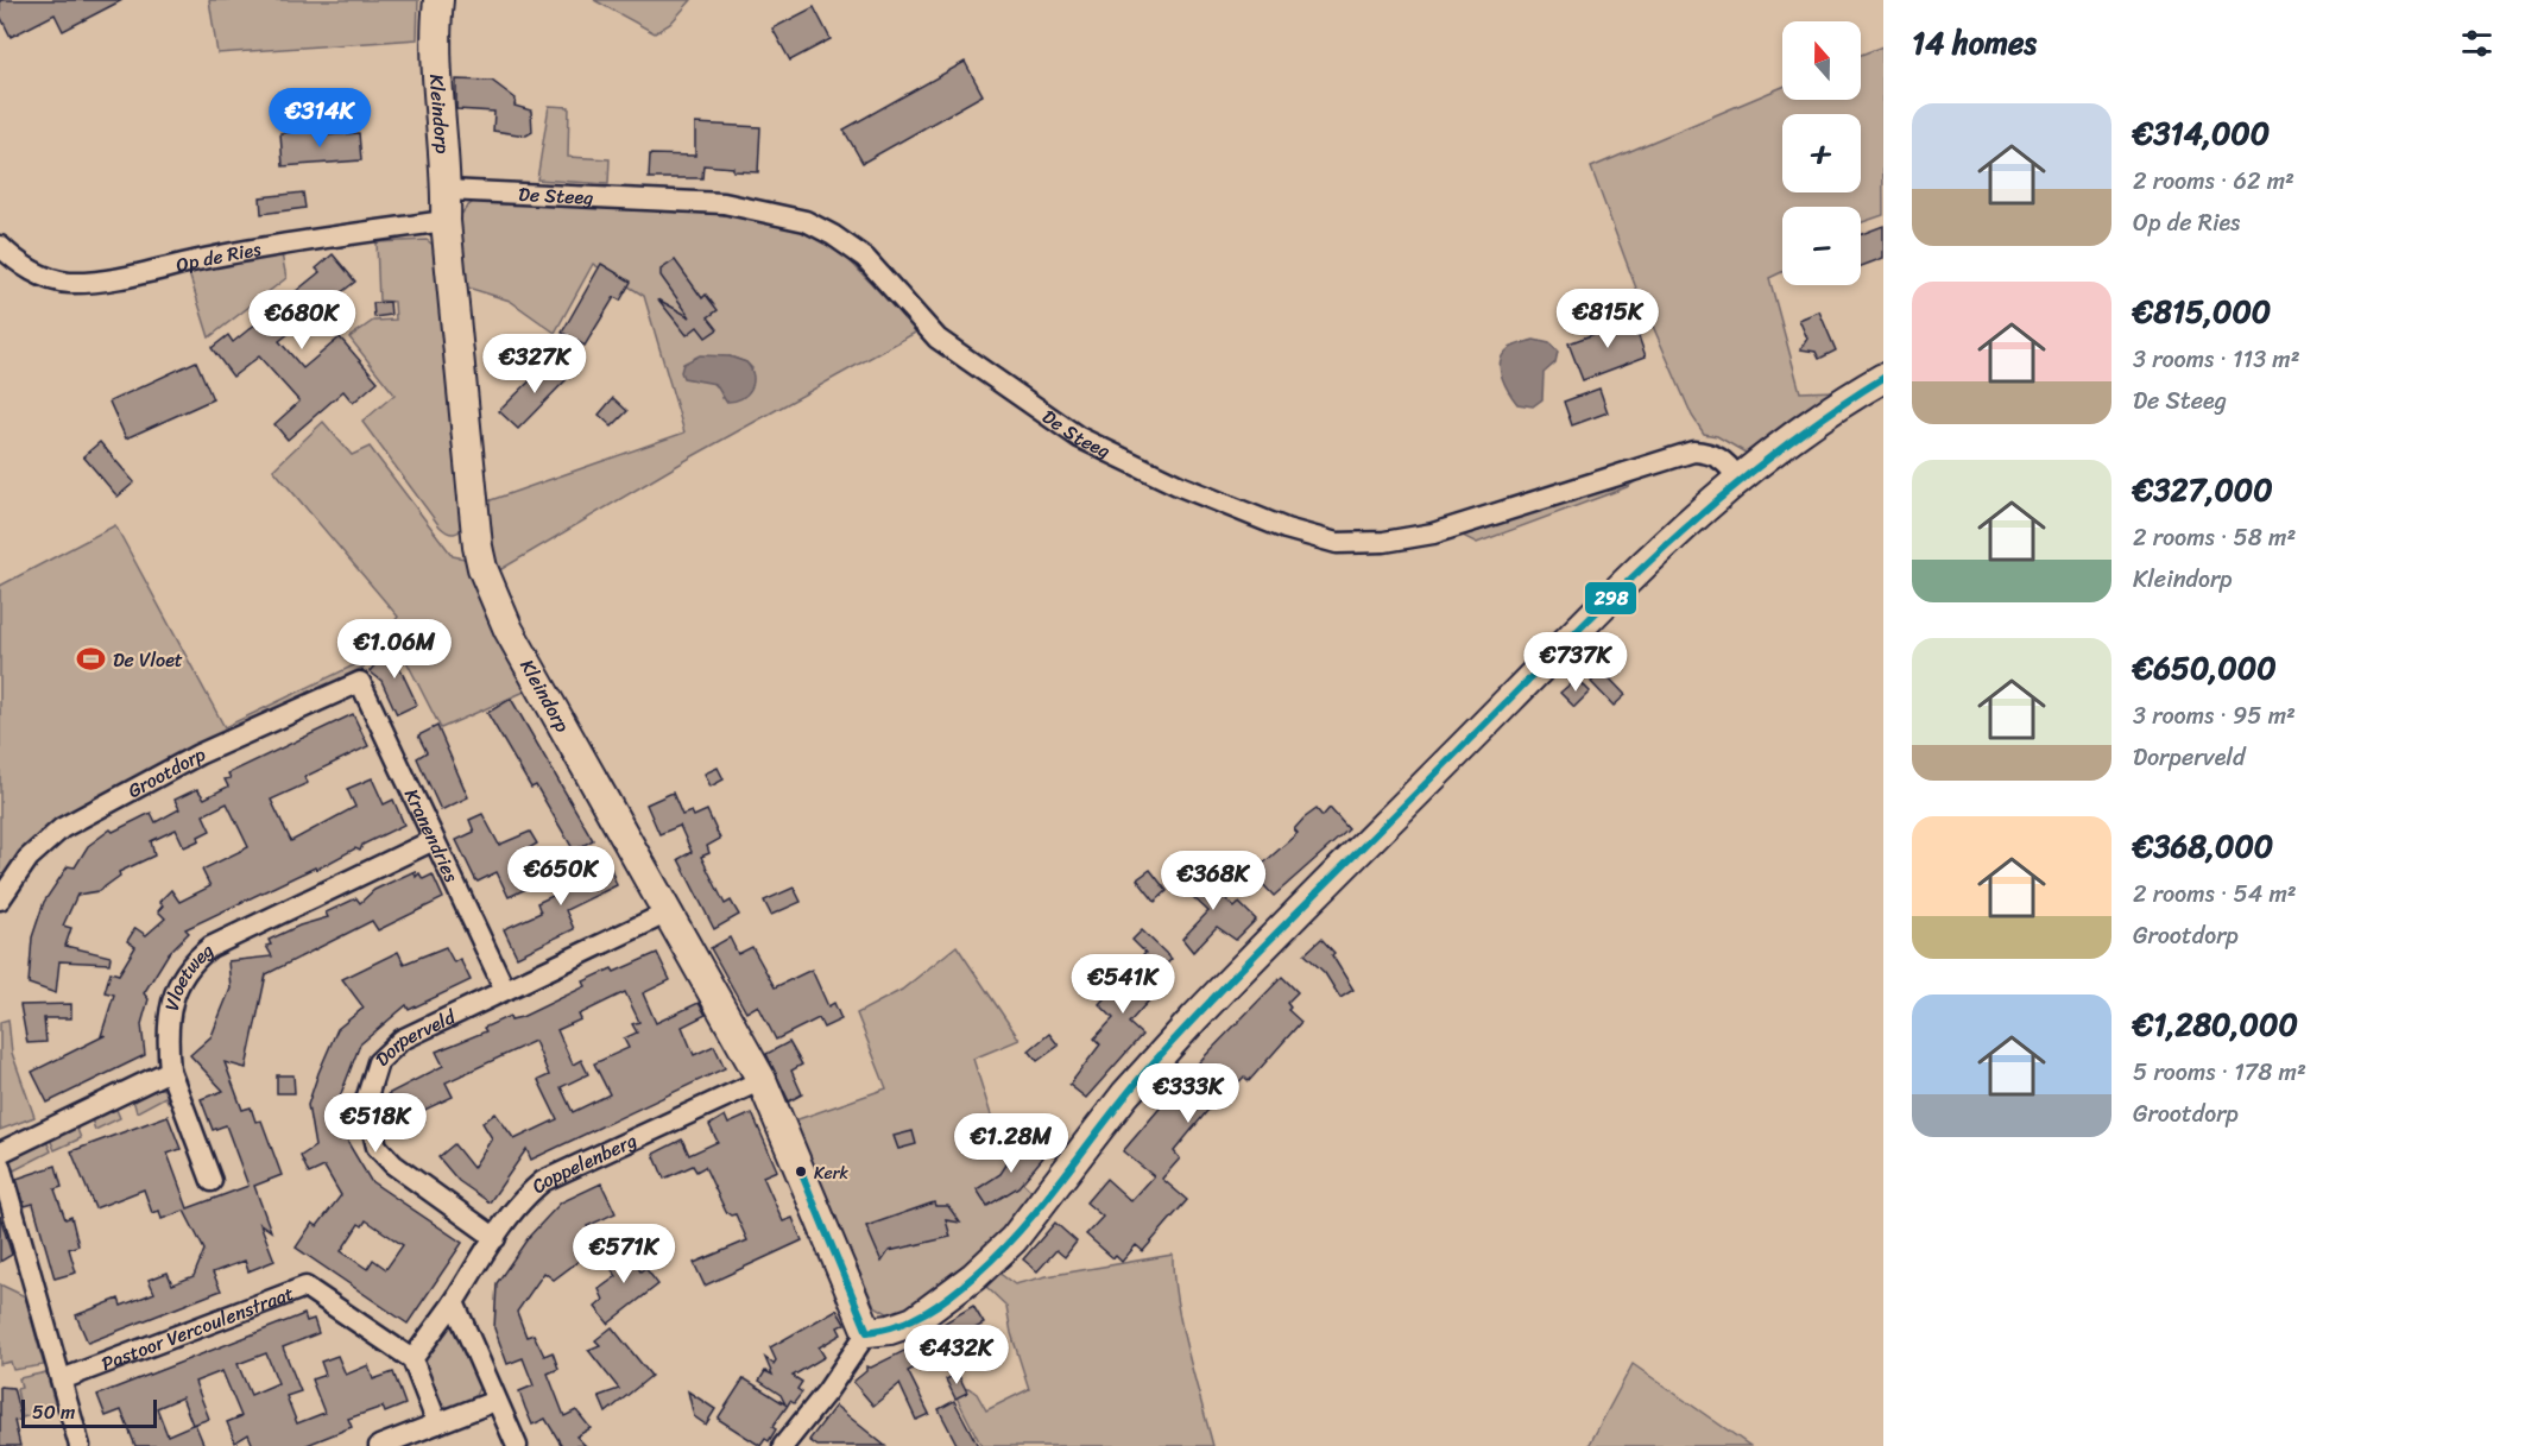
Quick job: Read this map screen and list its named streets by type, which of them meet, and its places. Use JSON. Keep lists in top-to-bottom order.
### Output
{
  "streets": {
    "street": [
      "Kleindorp",
      "De Steeg",
      "Op de Ries",
      "Grootdorp",
      "Kranendries",
      "Vloetweg",
      "Dorperveld",
      "Coppelenberg",
      "Pastoor Vercoulenstraat"
    ]
  },
  "crossings": [
    ["Kleindorp", "De Steeg"],
    ["Kleindorp", "Op de Ries"],
    ["Kleindorp", "Dorperveld"],
    ["Kleindorp", "Coppelenberg"],
    ["Grootdorp", "Kranendries"],
    ["Kranendries", "Vloetweg"],
    ["Kranendries", "Dorperveld"],
    ["Dorperveld", "Coppelenberg"],
    ["Coppelenberg", "Pastoor Vercoulenstraat"]
  ],
  "places": {
    "sports": ["De Vloet"],
    "other": ["Kerk"]
  },
  "lines": ["transit line 298"],
  "scale_bar": "50 m",
  "north": "top",
  "page": {
    "heading": "14 homes",
    "map_buttons": ["+", "−"],
    "list": [
      {
        "name": "€314,000",
        "note": "2 rooms · 62 m² · Op de Ries"
      },
      {
        "name": "€815,000",
        "note": "3 rooms · 113 m² · De Steeg"
      },
      {
        "name": "€327,000",
        "note": "2 rooms · 58 m² · Kleindorp"
      },
      {
        "name": "€650,000",
        "note": "3 rooms · 95 m² · Dorperveld"
      },
      {
        "name": "€368,000",
        "note": "2 rooms · 54 m² · Grootdorp"
      },
      {
        "name": "€1,280,000",
        "note": "5 rooms · 178 m² · Grootdorp"
      }
    ],
    "price": [
      "€314K",
      "€815K",
      "€680K",
      "€327K",
      "€1.06M",
      "€737K",
      "€650K",
      "€368K",
      "€541K",
      "€333K",
      "€518K",
      "€1.28M",
      "€571K",
      "€432K"
    ],
    "scale": "50 m"
  }
}
